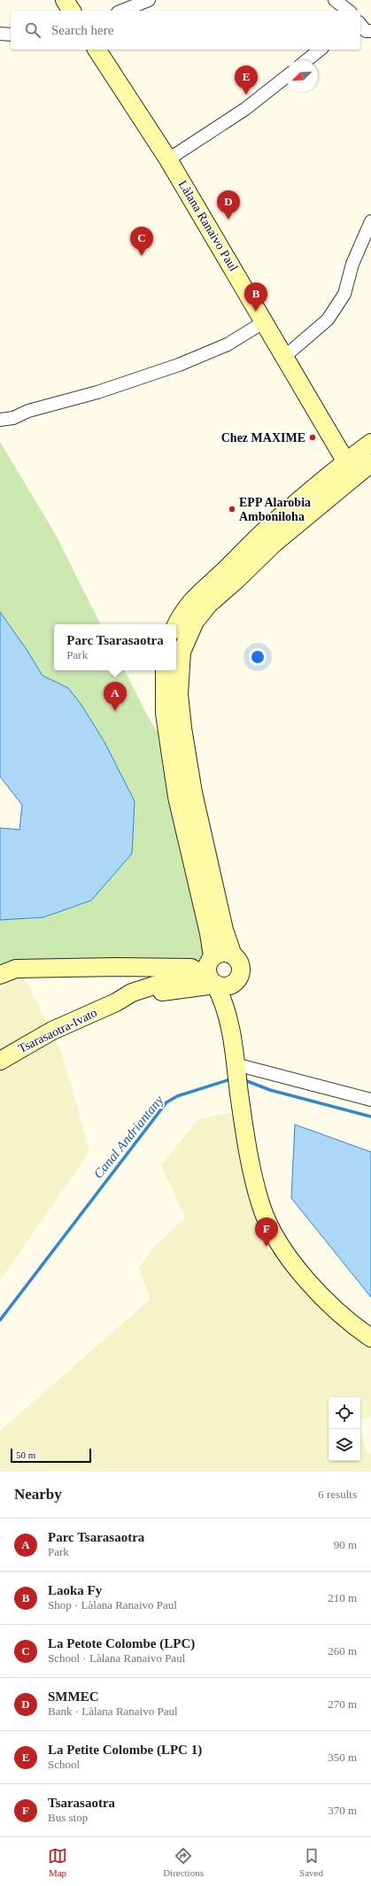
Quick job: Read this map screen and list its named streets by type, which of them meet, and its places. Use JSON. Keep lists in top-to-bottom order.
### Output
{
  "streets": {
    "main road": ["Làlana Ranaivo Paul", "Tsarasaotra-Ivato"]
  },
  "water": ["Canal Andriantany"],
  "places": ["Chez MAXIME", "EPP Alarobia Amboniloha"],
  "scale_bar": "50 m",
  "north": "bottom left",
  "page": {
    "search": "Search here",
    "pins": [
      "E",
      "D",
      "C",
      "B",
      "A",
      "F"
    ],
    "popup": ["Parc Tsarasaotra", "Park"],
    "scale": "50 m",
    "heading": ["Nearby", "6 results"],
    "list": [
      {
        "mark": "A",
        "name": "Parc Tsarasaotra",
        "note": "Park",
        "value": "90 m"
      },
      {
        "mark": "B",
        "name": "Laoka Fy",
        "note": "Shop · Làlana Ranaivo Paul",
        "value": "210 m"
      },
      {
        "mark": "C",
        "name": "La Petote Colombe (LPC)",
        "note": "School · Làlana Ranaivo Paul",
        "value": "260 m"
      },
      {
        "mark": "D",
        "name": "SMMEC",
        "note": "Bank · Làlana Ranaivo Paul",
        "value": "270 m"
      },
      {
        "mark": "E",
        "name": "La Petite Colombe (LPC 1)",
        "note": "School",
        "value": "350 m"
      },
      {
        "mark": "F",
        "name": "Tsarasaotra",
        "note": "Bus stop",
        "value": "370 m"
      }
    ],
    "nav": ["Map", "Directions", "Saved"]
  }
}
